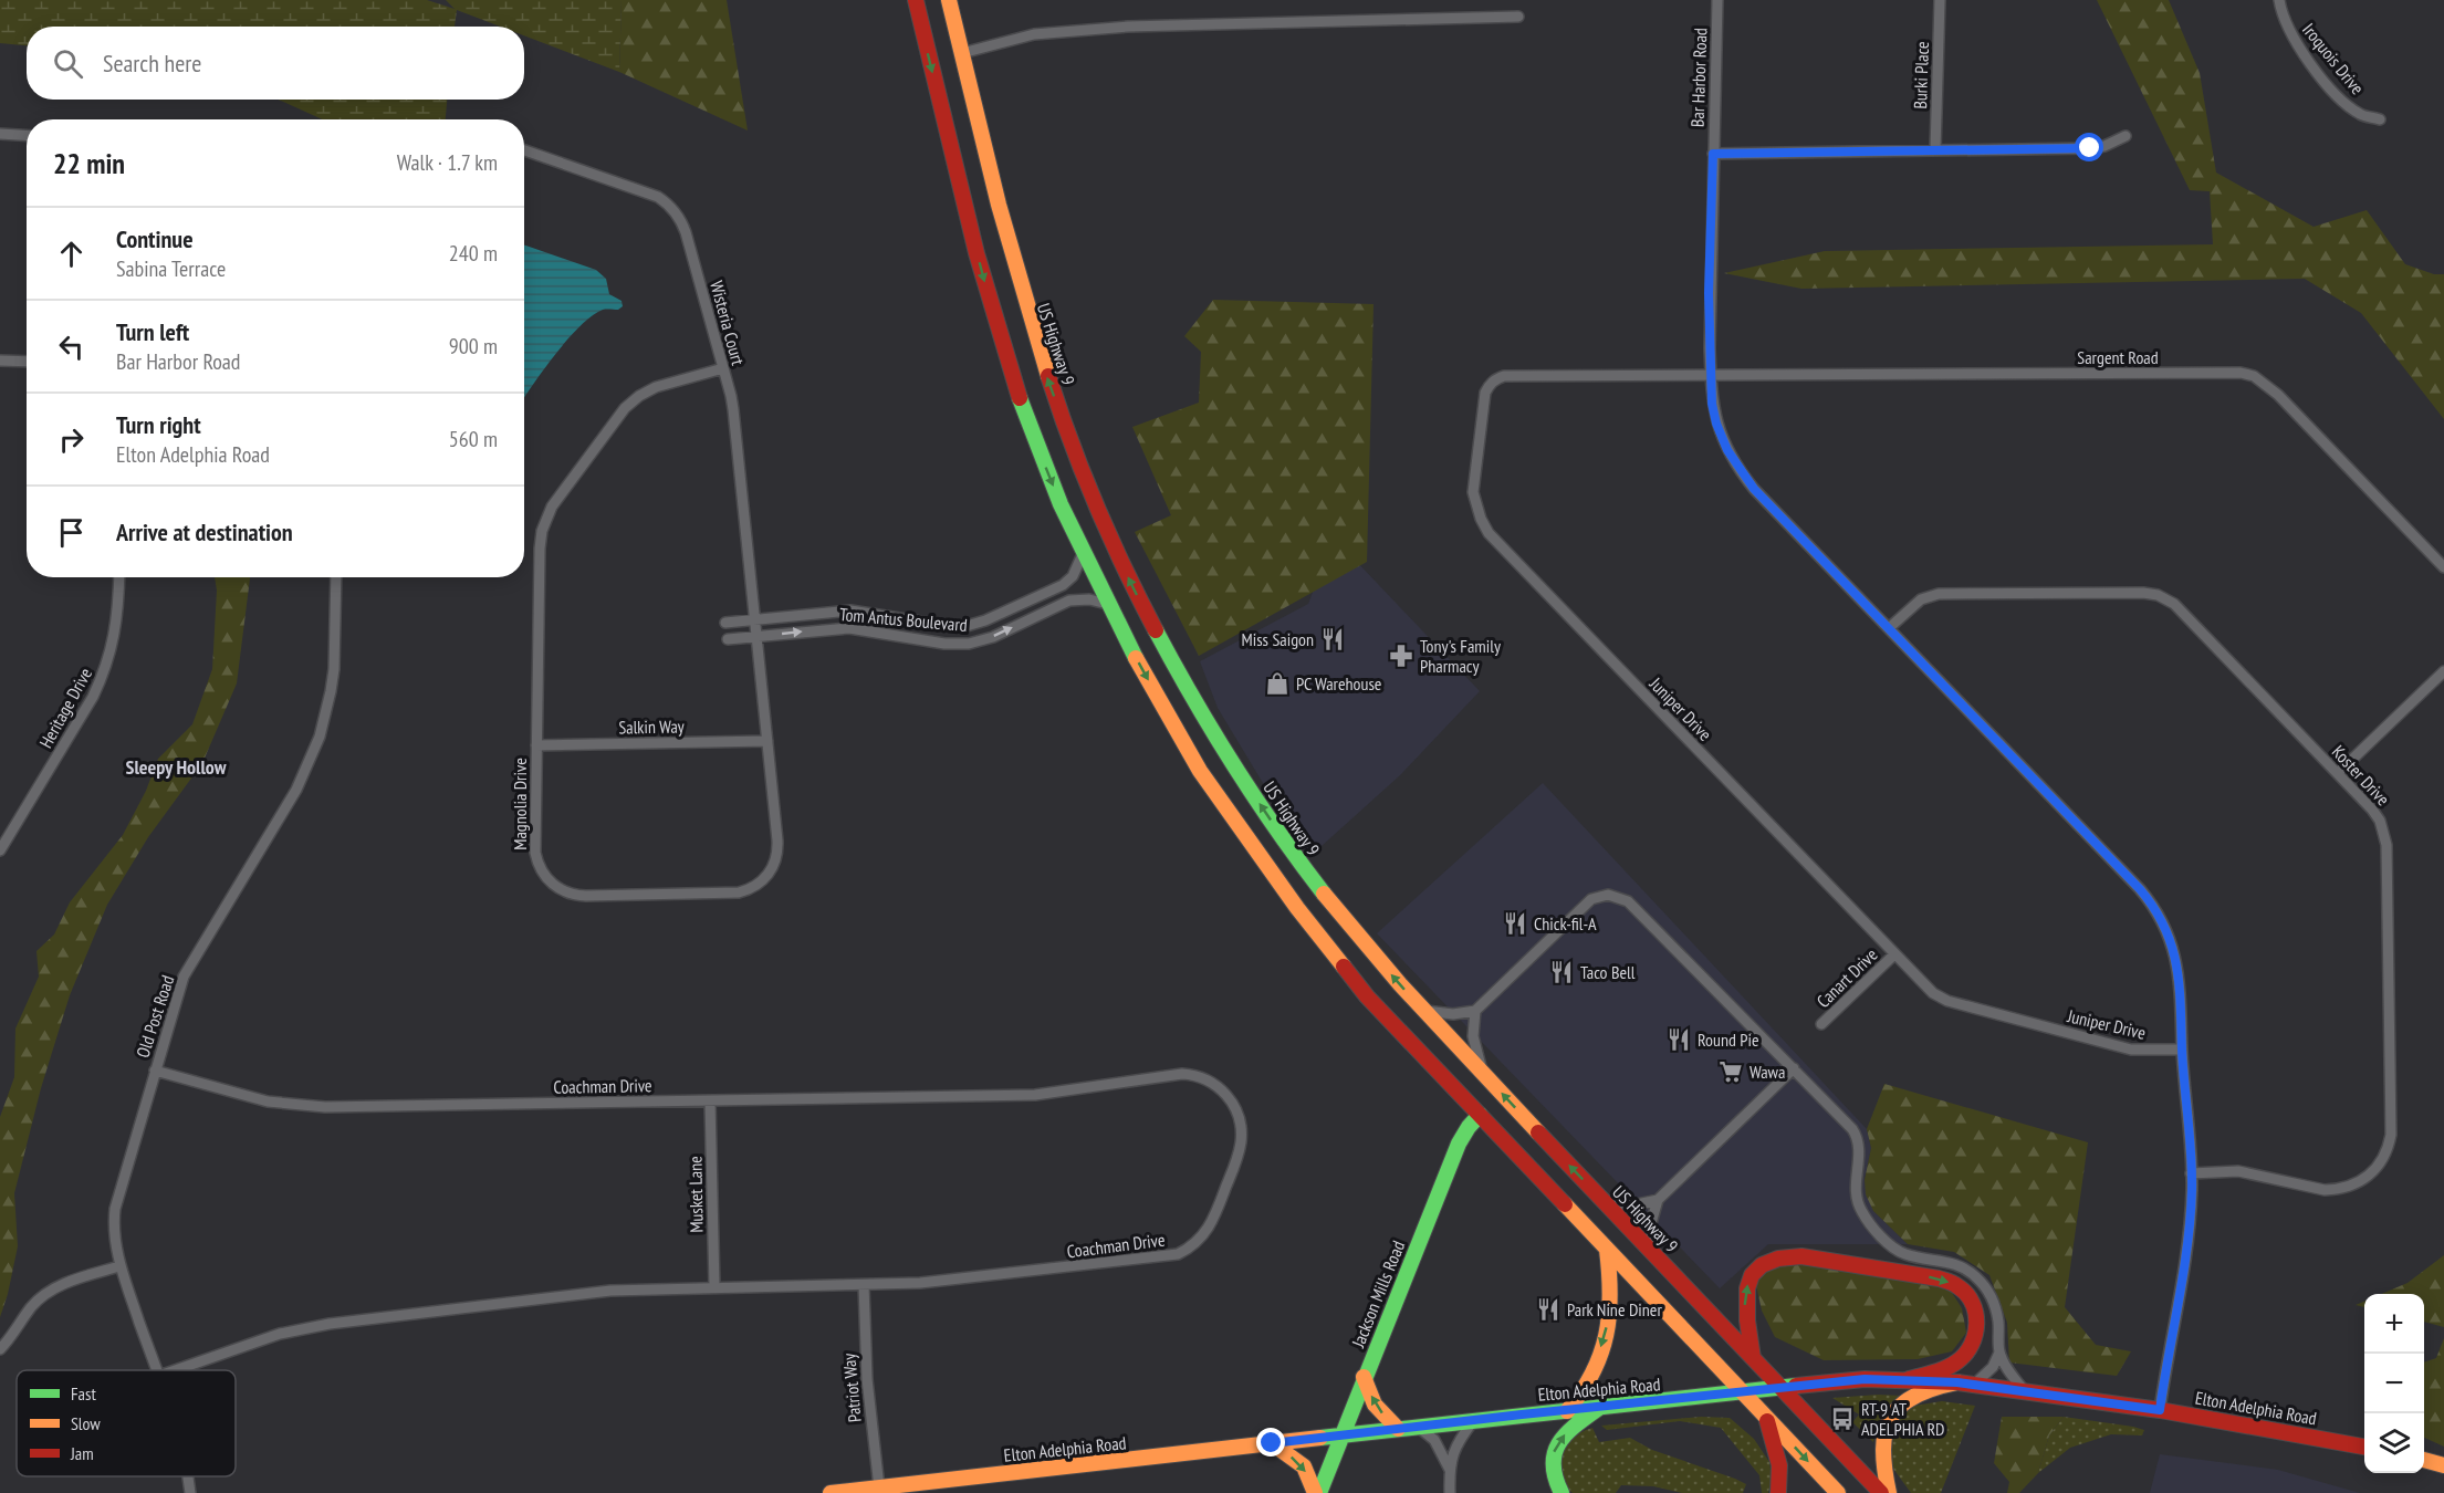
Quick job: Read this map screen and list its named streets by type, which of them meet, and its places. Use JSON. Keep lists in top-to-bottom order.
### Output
{
  "streets": {
    "main road": ["US Highway 9", "Jackson Mills Road", "Elton Adelphia Road"],
    "street": [
      "Iroquois Drive",
      "Burki Place",
      "Bar Harbor Road",
      "Wisteria Court",
      "Sargent Road",
      "Tom Antus Boulevard",
      "Heritage Drive",
      "Juniper Drive",
      "Salkin Way",
      "Koster Drive",
      "Magnolia Drive",
      "Canart Drive",
      "Old Post Road",
      "Coachman Drive",
      "Musket Lane",
      "Patriot Way"
    ]
  },
  "crossings": [
    ["Bar Harbor Road", "Sargent Road"],
    ["Bar Harbor Road", "Juniper Drive"],
    ["Bar Harbor Road", "Koster Drive"],
    ["Bar Harbor Road", "Elton Adelphia Road"],
    ["Wisteria Court", "Tom Antus Boulevard"],
    ["Wisteria Court", "Magnolia Drive"],
    ["US Highway 9", "Elton Adelphia Road"],
    ["Sargent Road", "Juniper Drive"],
    ["Tom Antus Boulevard", "Magnolia Drive"],
    ["Juniper Drive", "Canart Drive"],
    ["Salkin Way", "Magnolia Drive"],
    ["Old Post Road", "Coachman Drive"],
    ["Coachman Drive", "Musket Lane"],
    ["Coachman Drive", "Patriot Way"],
    ["Jackson Mills Road", "Elton Adelphia Road"],
    ["Patriot Way", "Elton Adelphia Road"]
  ],
  "districts": ["Sleepy Hollow"],
  "places": {
    "restaurant": [
      "Miss Saigon",
      "Chick-fil-A",
      "Taco Bell",
      "Round Pie",
      "Park Nine Diner"
    ],
    "pharmacy": ["Tony's Family Pharmacy"],
    "shop": ["PC Warehouse"],
    "supermarket": ["Wawa"],
    "bus stop": ["RT-9 AT ADELPHIA RD"]
  },
  "legend": ["Fast", "Slow", "Jam"],
  "page": {
    "search": "Search here",
    "heading": ["22 min", "Walk · 1.7 km"],
    "list": [
      ["Continue", "Sabina Terrace", "240 m"],
      ["Turn left", "Bar Harbor Road", "900 m"],
      ["Turn right", "Elton Adelphia Road", "560 m"],
      "Arrive at destination"
    ],
    "map_buttons": ["+", "−"]
  }
}
